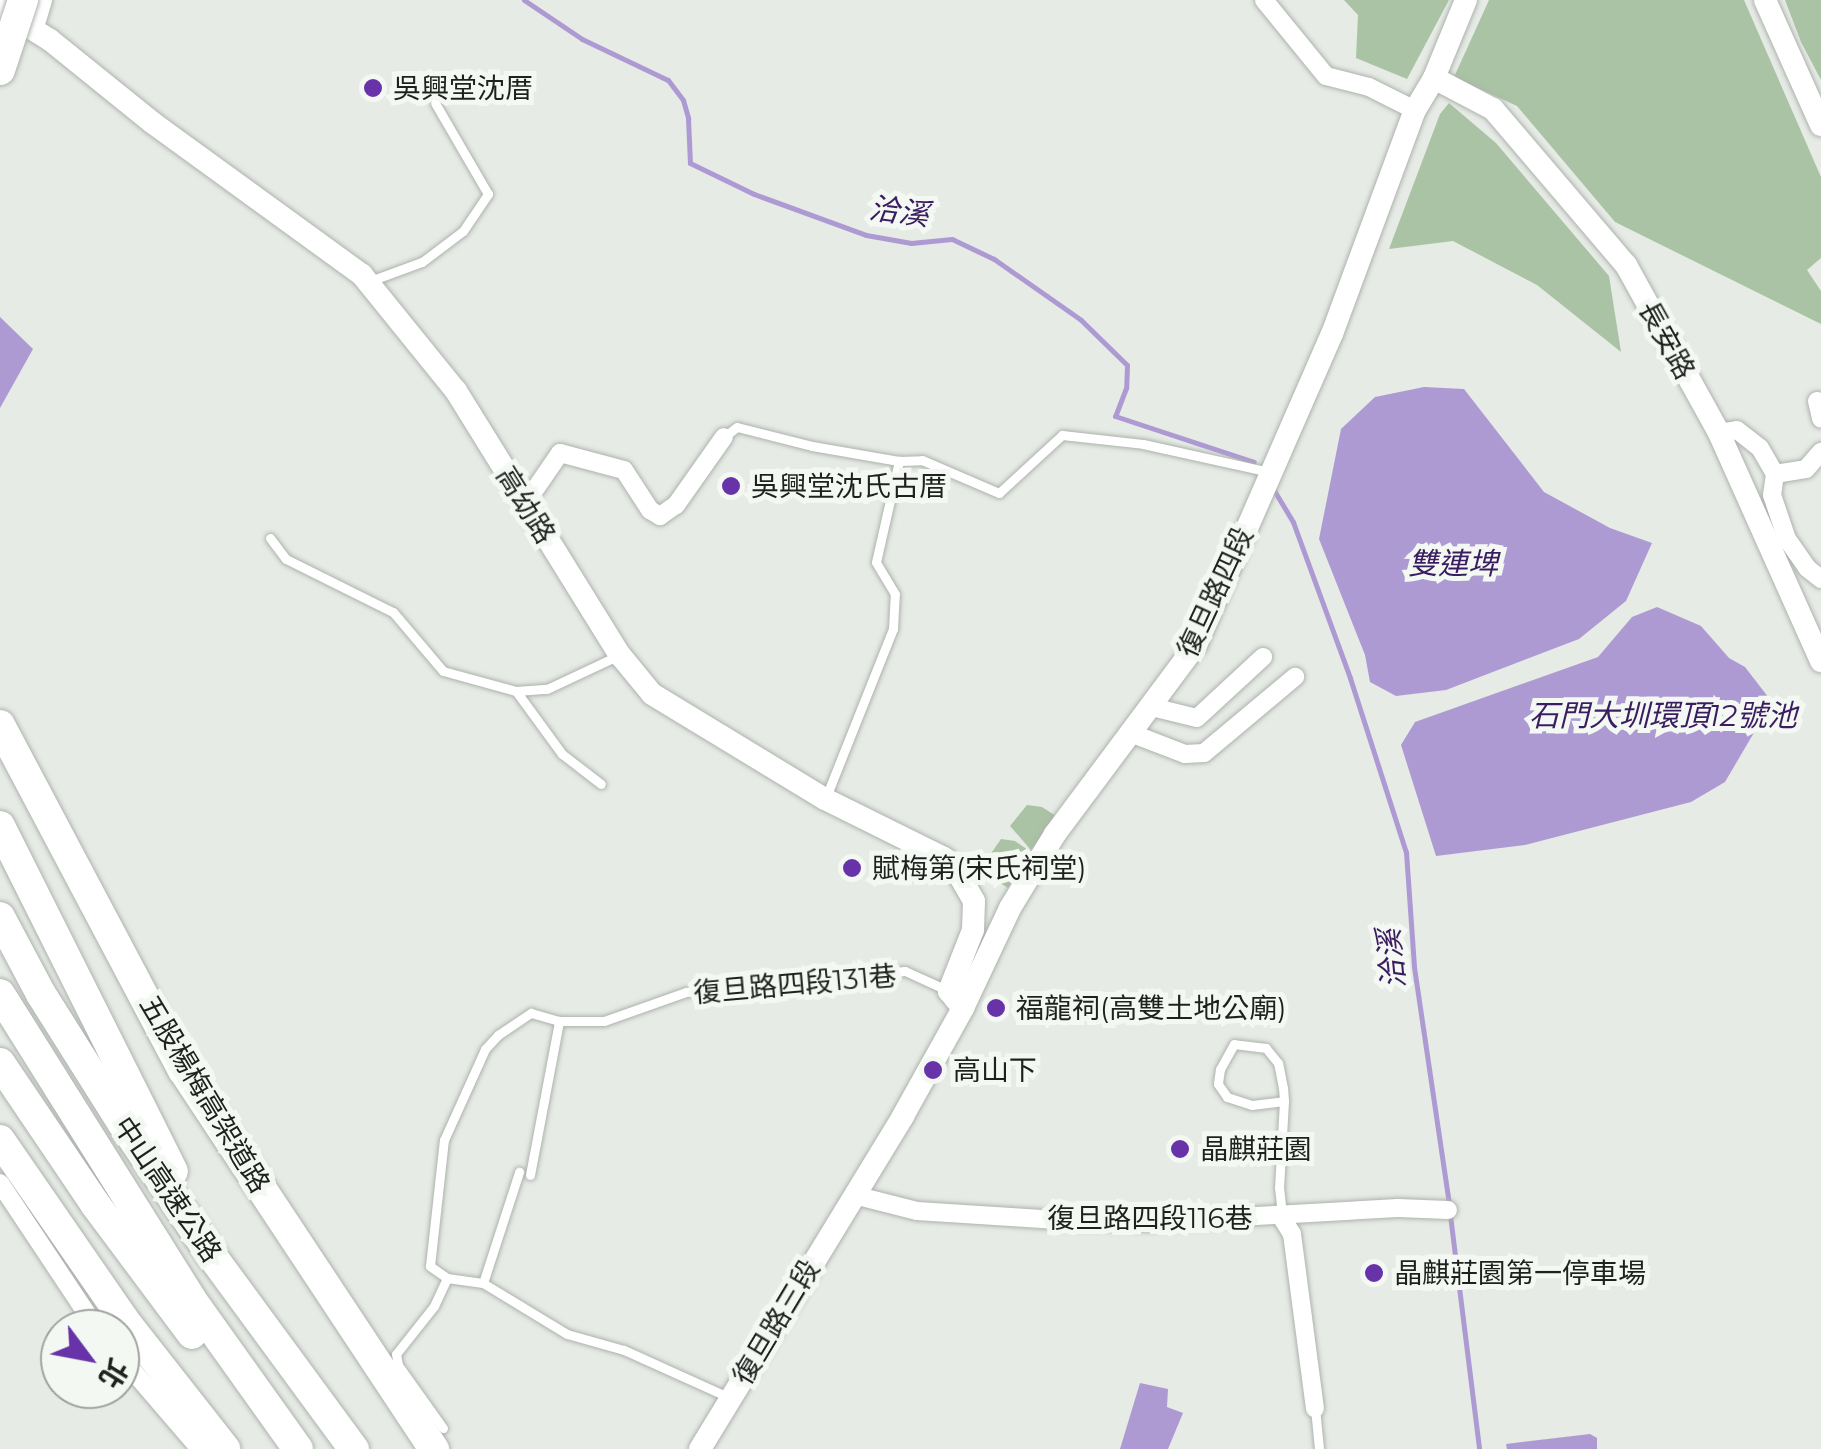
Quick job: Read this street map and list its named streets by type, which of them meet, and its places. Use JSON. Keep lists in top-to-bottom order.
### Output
{
  "streets": {
    "highway": ["五股楊梅高架道路", "中山高速公路"],
    "street": [
      "長安路",
      "高幼路",
      "復旦路四段",
      "復旦路四段116巷",
      "復旦路三段"
    ],
    "lane": ["復旦路四段131巷"]
  },
  "crossings": [
    ["長安路", "復旦路四段"],
    ["高幼路", "復旦路四段"],
    ["高幼路", "復旦路四段131巷"],
    ["復旦路四段", "復旦路四段131巷"],
    ["復旦路四段", "復旦路四段116巷"],
    ["復旦路四段", "復旦路三段"],
    ["復旦路四段116巷", "復旦路三段"]
  ],
  "water": ["洽溪", "雙連埤", "石門大圳環頂12號池"],
  "places": [
    "吳興堂沈厝",
    "吳興堂沈氏古厝",
    "賦梅第(宋氏祠堂)",
    "福龍祠(高雙土地公廟)",
    "高山下",
    "晶麒莊園",
    "晶麒莊園第一停車場"
  ],
  "north": "bottom right"
}
